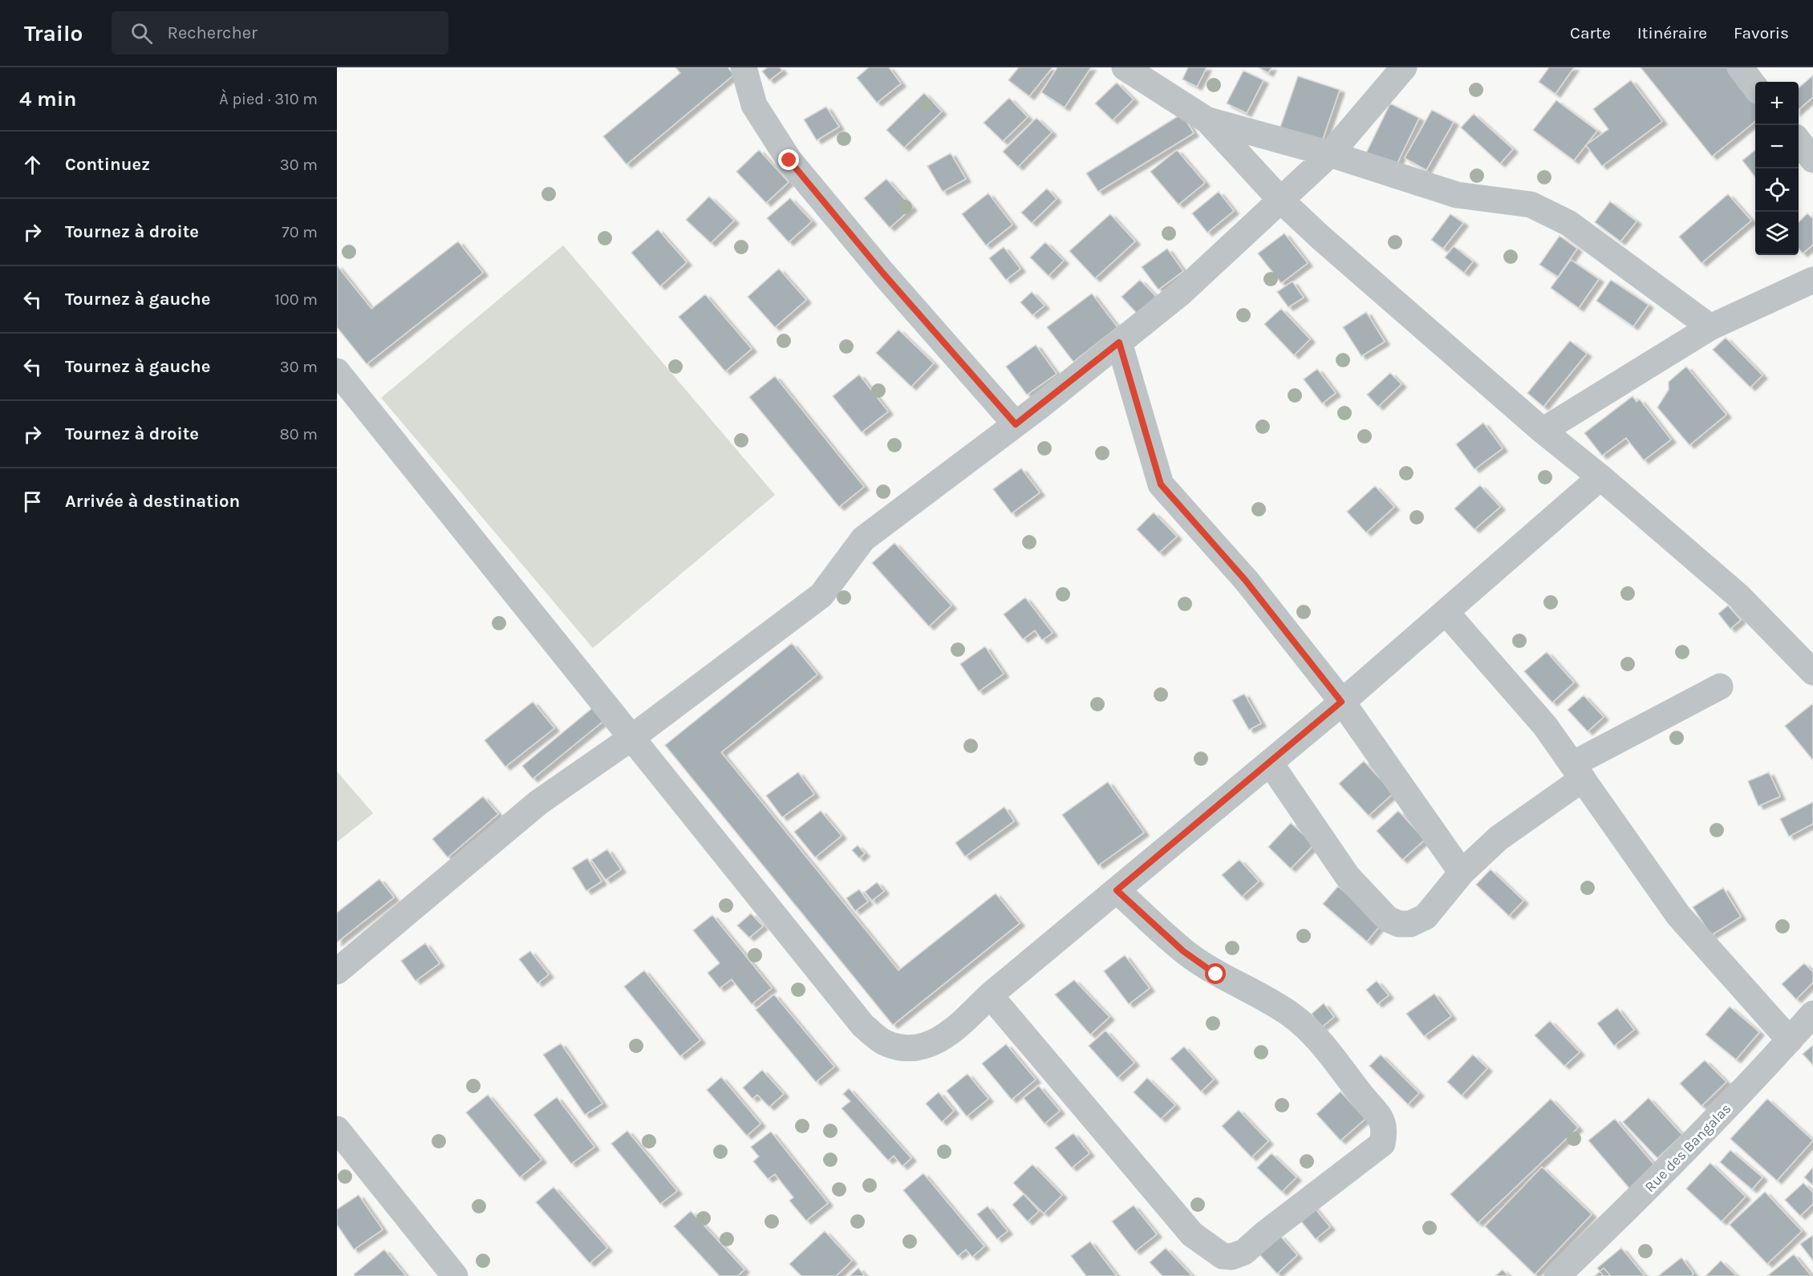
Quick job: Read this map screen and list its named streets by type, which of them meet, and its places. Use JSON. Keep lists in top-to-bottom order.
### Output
{
  "streets": {
    "street": ["Rue des Bangalas"]
  },
  "page": {
    "header": "Trailo",
    "search": "Rechercher",
    "nav": ["Carte", "Itinéraire", "Favoris"],
    "heading": ["4 min", "À pied · 310 m"],
    "map_buttons": ["+", "−"],
    "list": [
      ["Continuez", "30 m"],
      ["Tournez à droite", "70 m"],
      ["Tournez à gauche", "100 m"],
      ["Tournez à gauche", "30 m"],
      ["Tournez à droite", "80 m"],
      "Arrivée à destination"
    ]
  }
}
